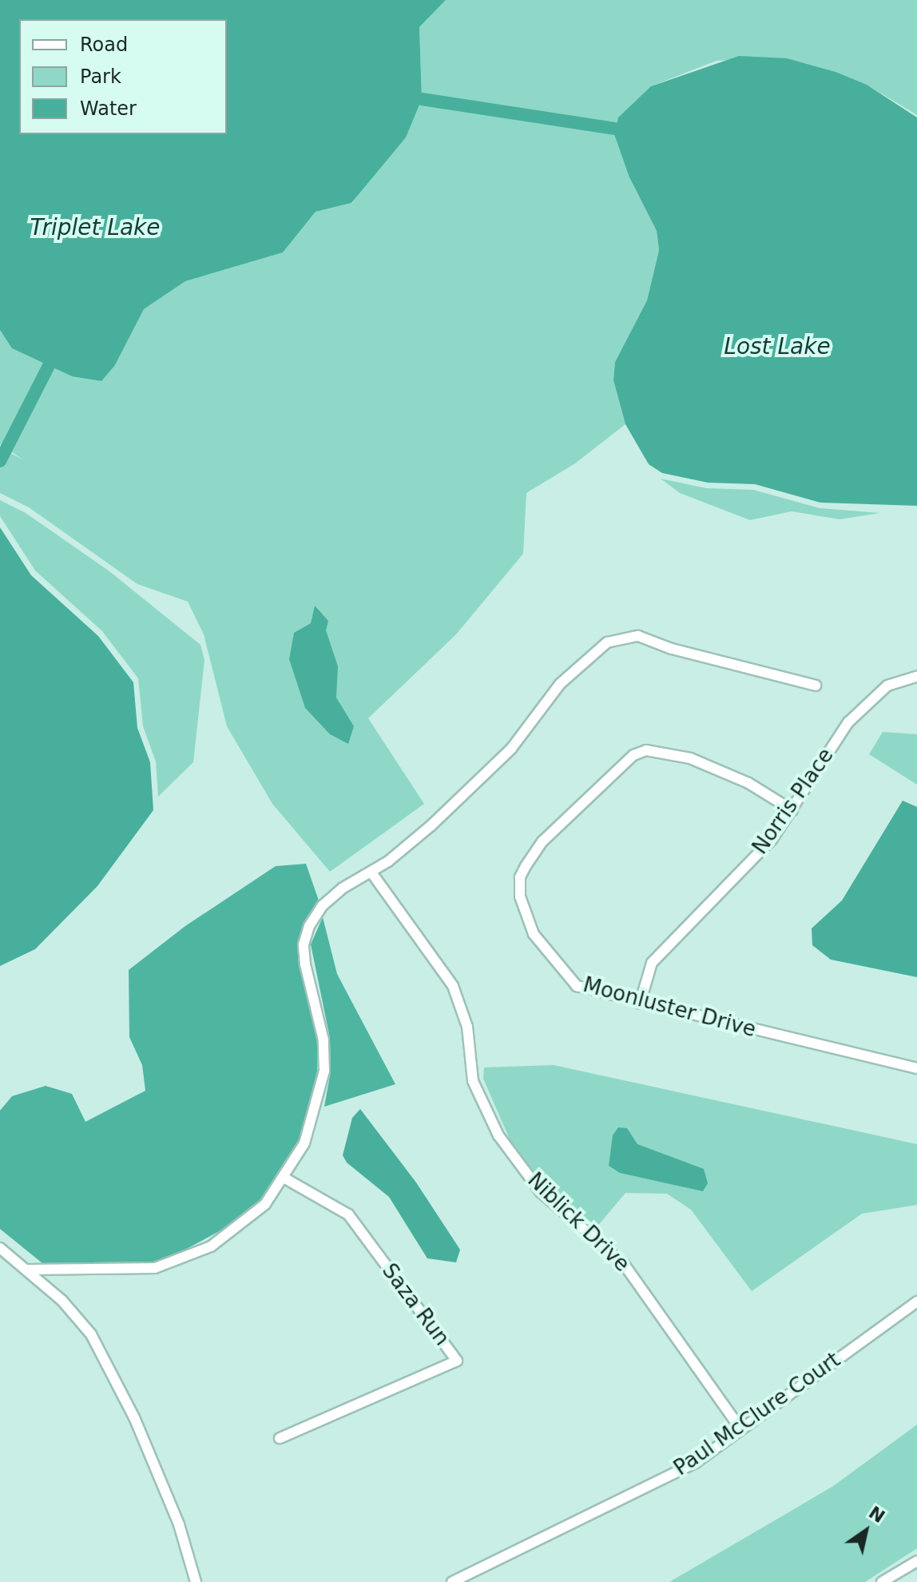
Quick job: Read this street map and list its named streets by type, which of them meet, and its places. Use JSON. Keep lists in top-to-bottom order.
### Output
{
  "streets": {
    "street": [
      "Norris Place",
      "Moonluster Drive",
      "Niblick Drive",
      "Saza Run",
      "Paul McClure Court"
    ]
  },
  "crossings": [
    ["Norris Place", "Moonluster Drive"],
    ["Niblick Drive", "Paul McClure Court"]
  ],
  "water": ["Triplet Lake", "Lost Lake"],
  "legend": ["Road", "Park", "Water"],
  "north": "top right"
}
